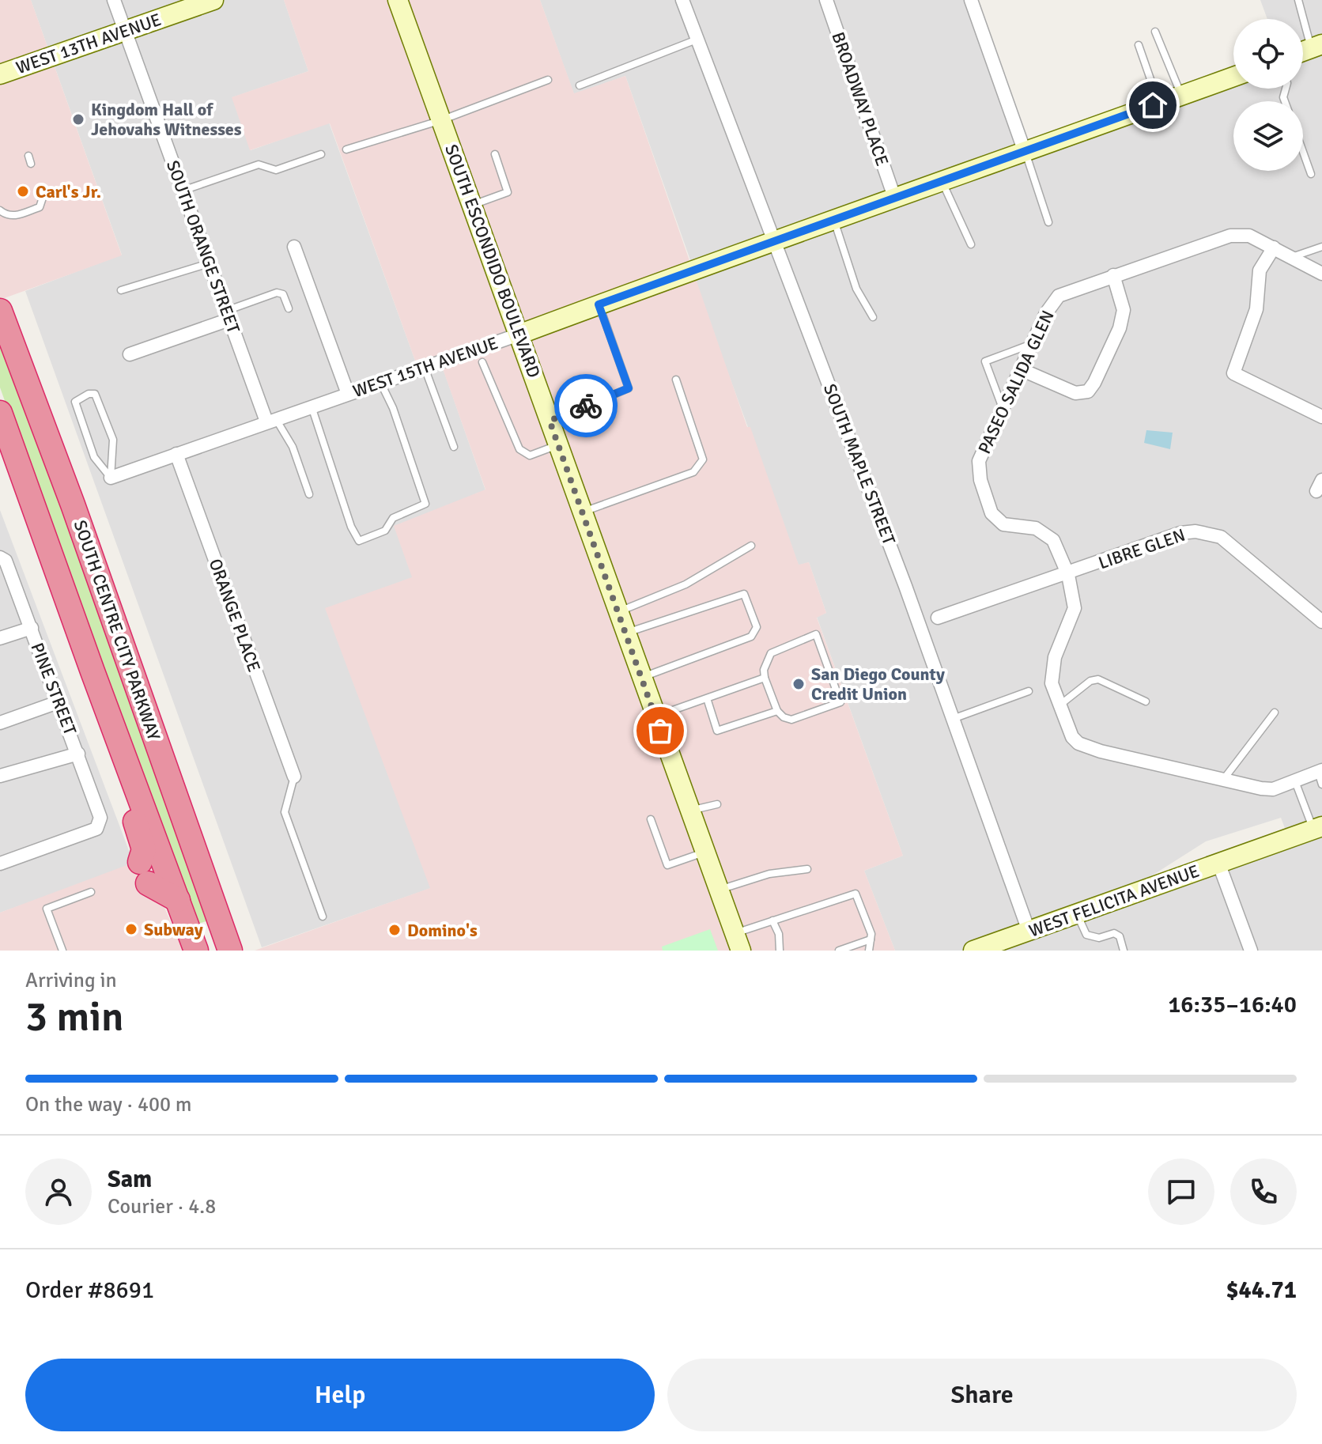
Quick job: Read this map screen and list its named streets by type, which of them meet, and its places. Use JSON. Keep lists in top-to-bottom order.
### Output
{
  "streets": {
    "highway": ["SOUTH CENTRE CITY PARKWAY"],
    "main road": [
      "WEST 13TH AVENUE",
      "SOUTH ESCONDIDO BOULEVARD",
      "WEST 15TH AVENUE",
      "WEST FELICITA AVENUE"
    ],
    "street": [
      "BROADWAY PLACE",
      "SOUTH ORANGE STREET",
      "PASEO SALIDA GLEN",
      "SOUTH MAPLE STREET",
      "LIBRE GLEN",
      "ORANGE PLACE",
      "PINE STREET"
    ]
  },
  "crossings": [
    ["WEST 13TH AVENUE", "SOUTH ORANGE STREET"],
    ["BROADWAY PLACE", "WEST 15TH AVENUE"],
    ["SOUTH ORANGE STREET", "WEST 15TH AVENUE"],
    ["SOUTH ESCONDIDO BOULEVARD", "WEST 15TH AVENUE"],
    ["WEST 15TH AVENUE", "SOUTH MAPLE STREET"],
    ["WEST 15TH AVENUE", "ORANGE PLACE"],
    ["PASEO SALIDA GLEN", "LIBRE GLEN"],
    ["SOUTH MAPLE STREET", "WEST FELICITA AVENUE"]
  ],
  "places": [
    "Kingdom Hall of Jehovahs Witnesses",
    "Carl's Jr.",
    "San Diego County Credit Union",
    "Subway",
    "Domino's"
  ],
  "page": {
    "heading": ["3 min", "Arriving in", "16:35–16:40"],
    "panel": [
      "Sam",
      "Courier · 4.8",
      "Order #8691",
      "$44.71"
    ],
    "bar": "On the way · 400 m",
    "buttons": ["Help", "Share"]
  }
}
